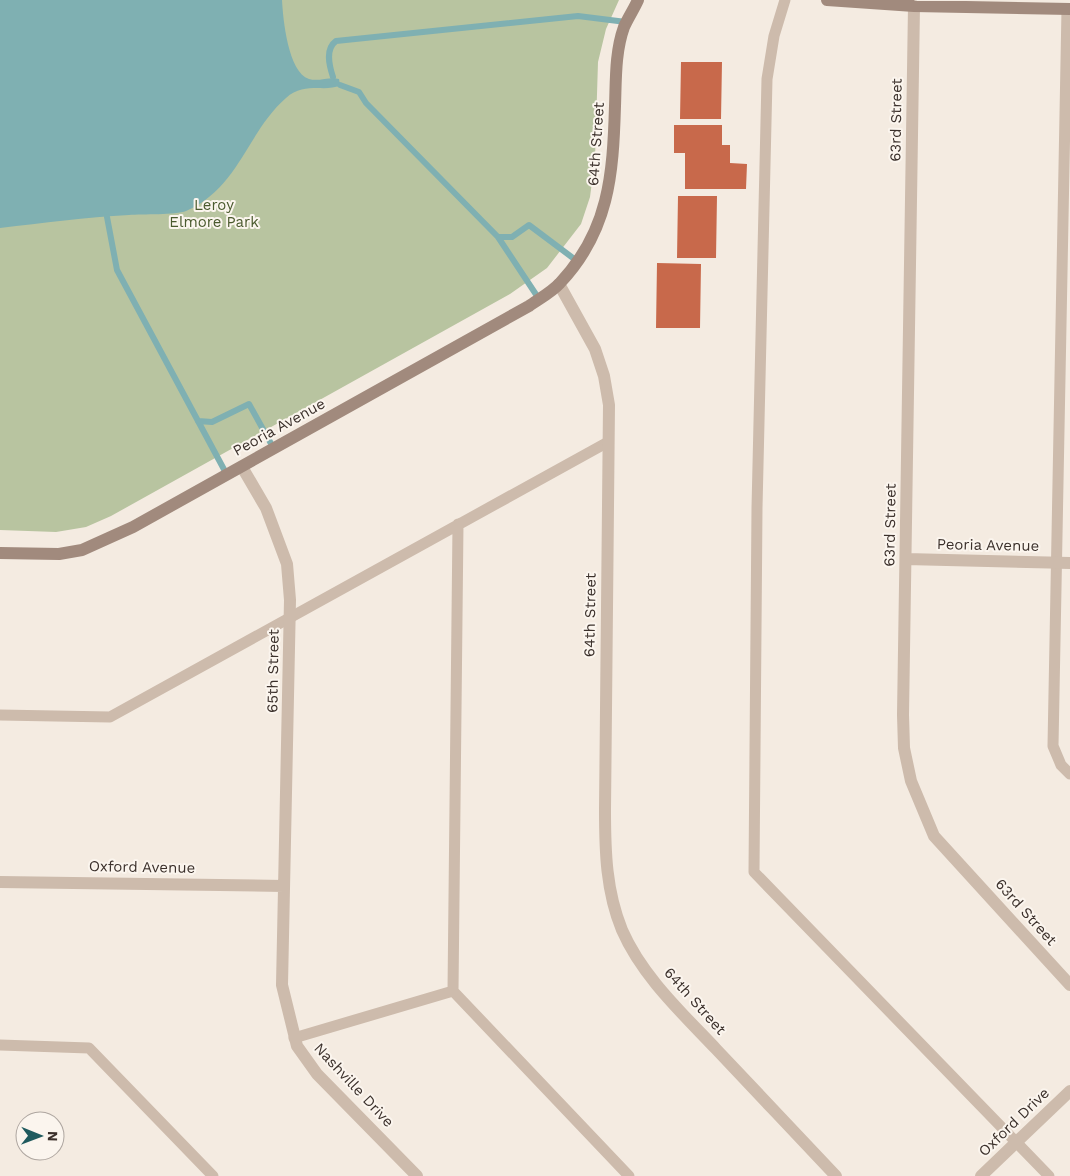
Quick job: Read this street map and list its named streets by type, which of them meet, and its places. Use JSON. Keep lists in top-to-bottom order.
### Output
{
  "streets": {
    "street": [
      "63rd Street",
      "64th Street",
      "Peoria Avenue",
      "65th Street",
      "Oxford Avenue",
      "Nashville Drive",
      "Oxford Drive"
    ]
  },
  "crossings": [
    ["63rd Street", "Peoria Avenue"],
    ["64th Street", "Peoria Avenue"],
    ["Peoria Avenue", "65th Street"],
    ["65th Street", "Oxford Avenue"],
    ["65th Street", "Nashville Drive"],
    ["Oxford Avenue", "Nashville Drive"]
  ],
  "parks": ["Leroy Elmore Park"],
  "north": "right"
}
